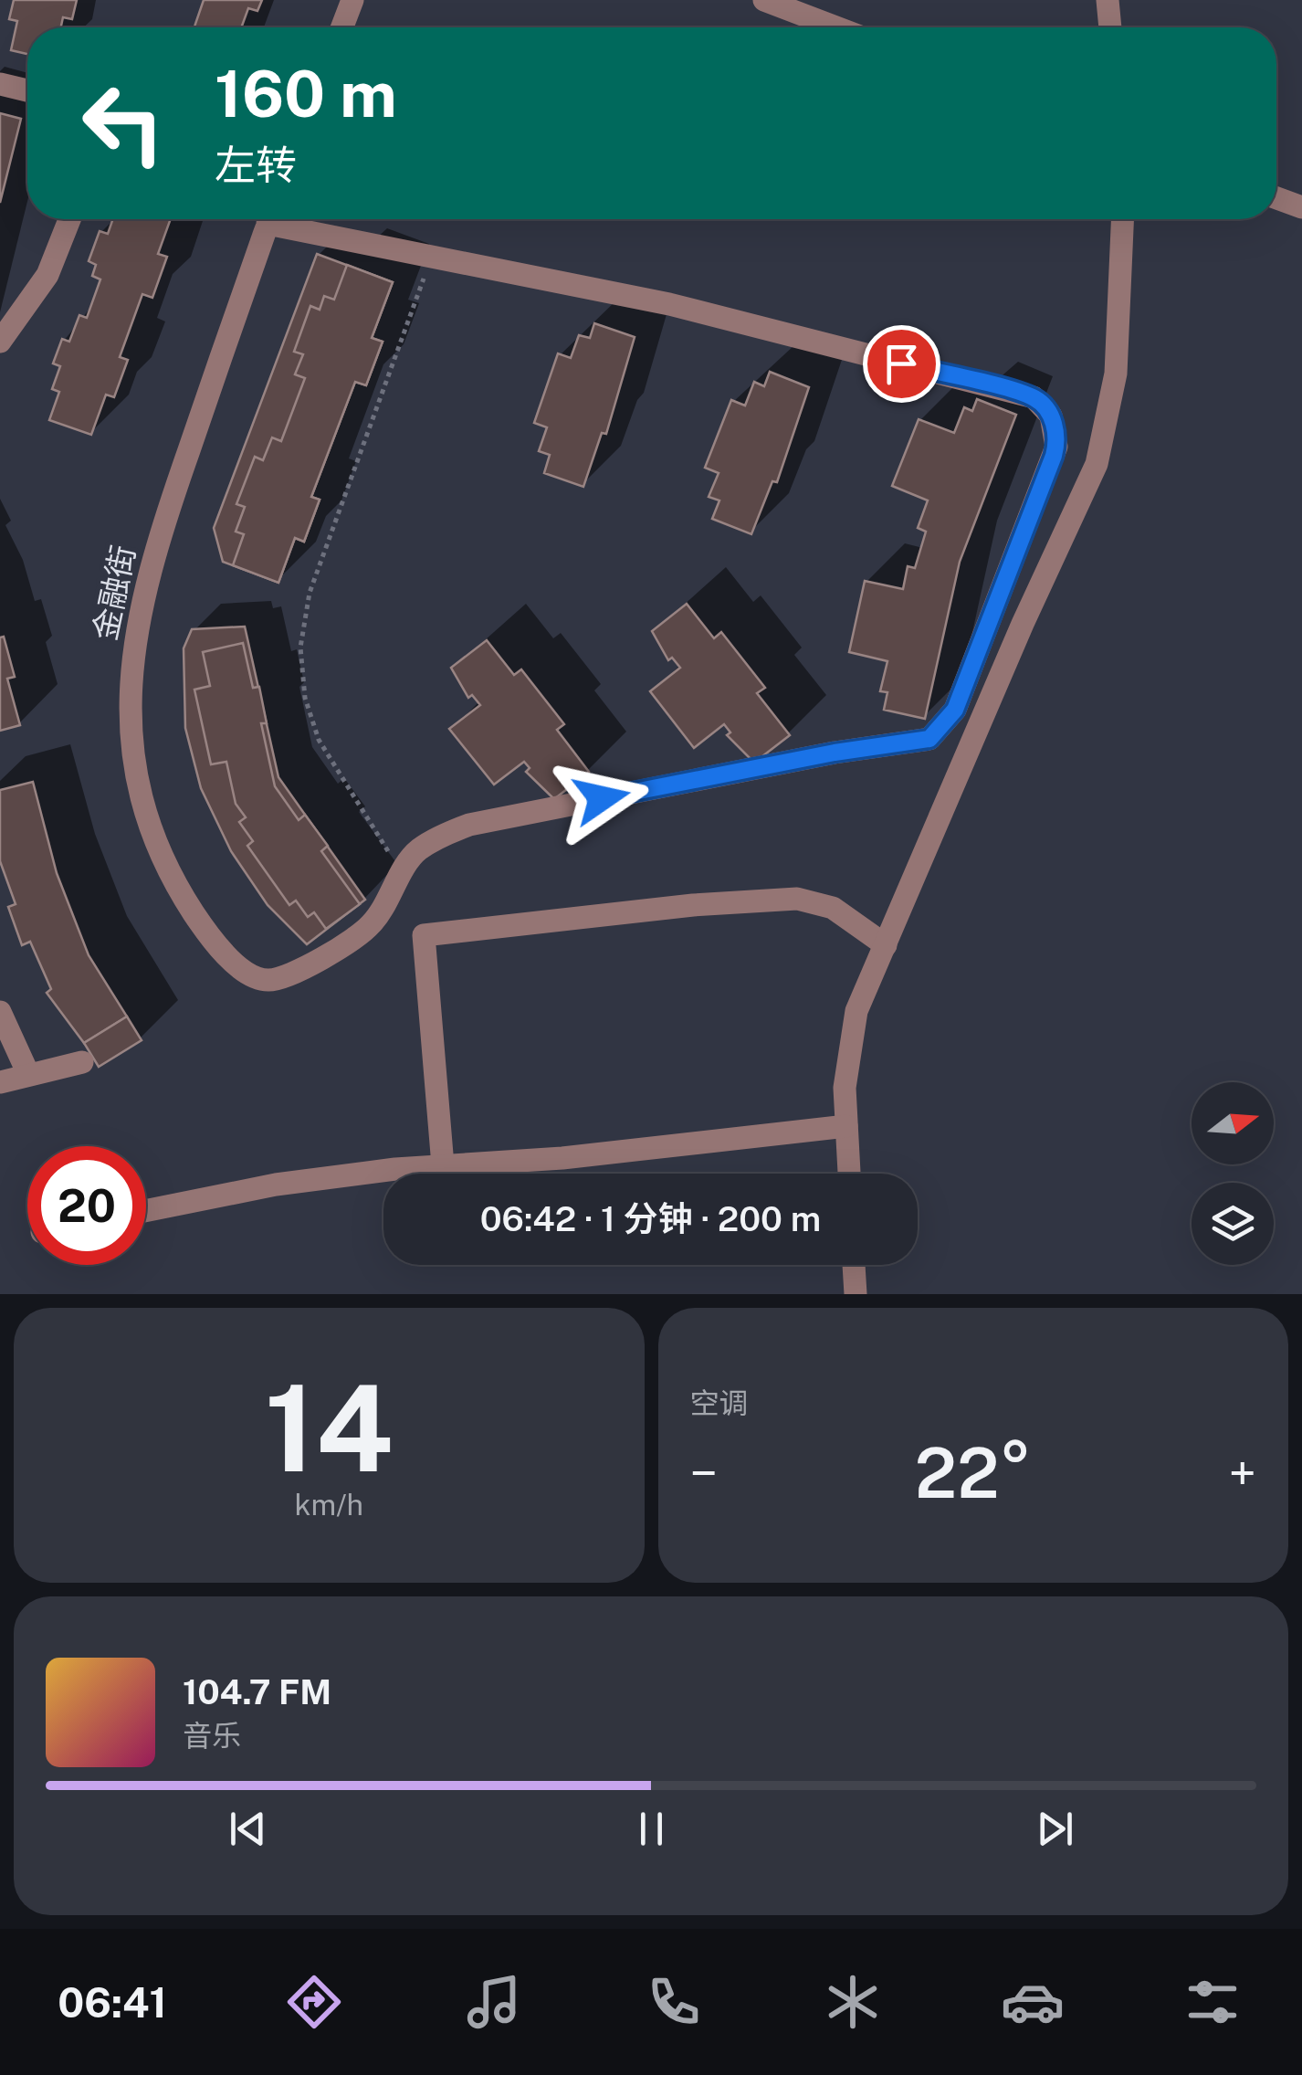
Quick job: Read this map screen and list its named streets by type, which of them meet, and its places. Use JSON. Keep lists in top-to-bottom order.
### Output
{
  "streets": {
    "street": ["金融街"]
  },
  "north": "right",
  "page": {
    "turn": ["160 m", "左转"],
    "limit": "20",
    "trip": "06:42 · 1 分钟 · 200 m",
    "tile": [
      ["14", "km/h"],
      "空调"
    ],
    "heat": ["−", "22°", "+"],
    "song": ["104.7 FM", "音乐"],
    "tabs": "06:41"
  }
}
